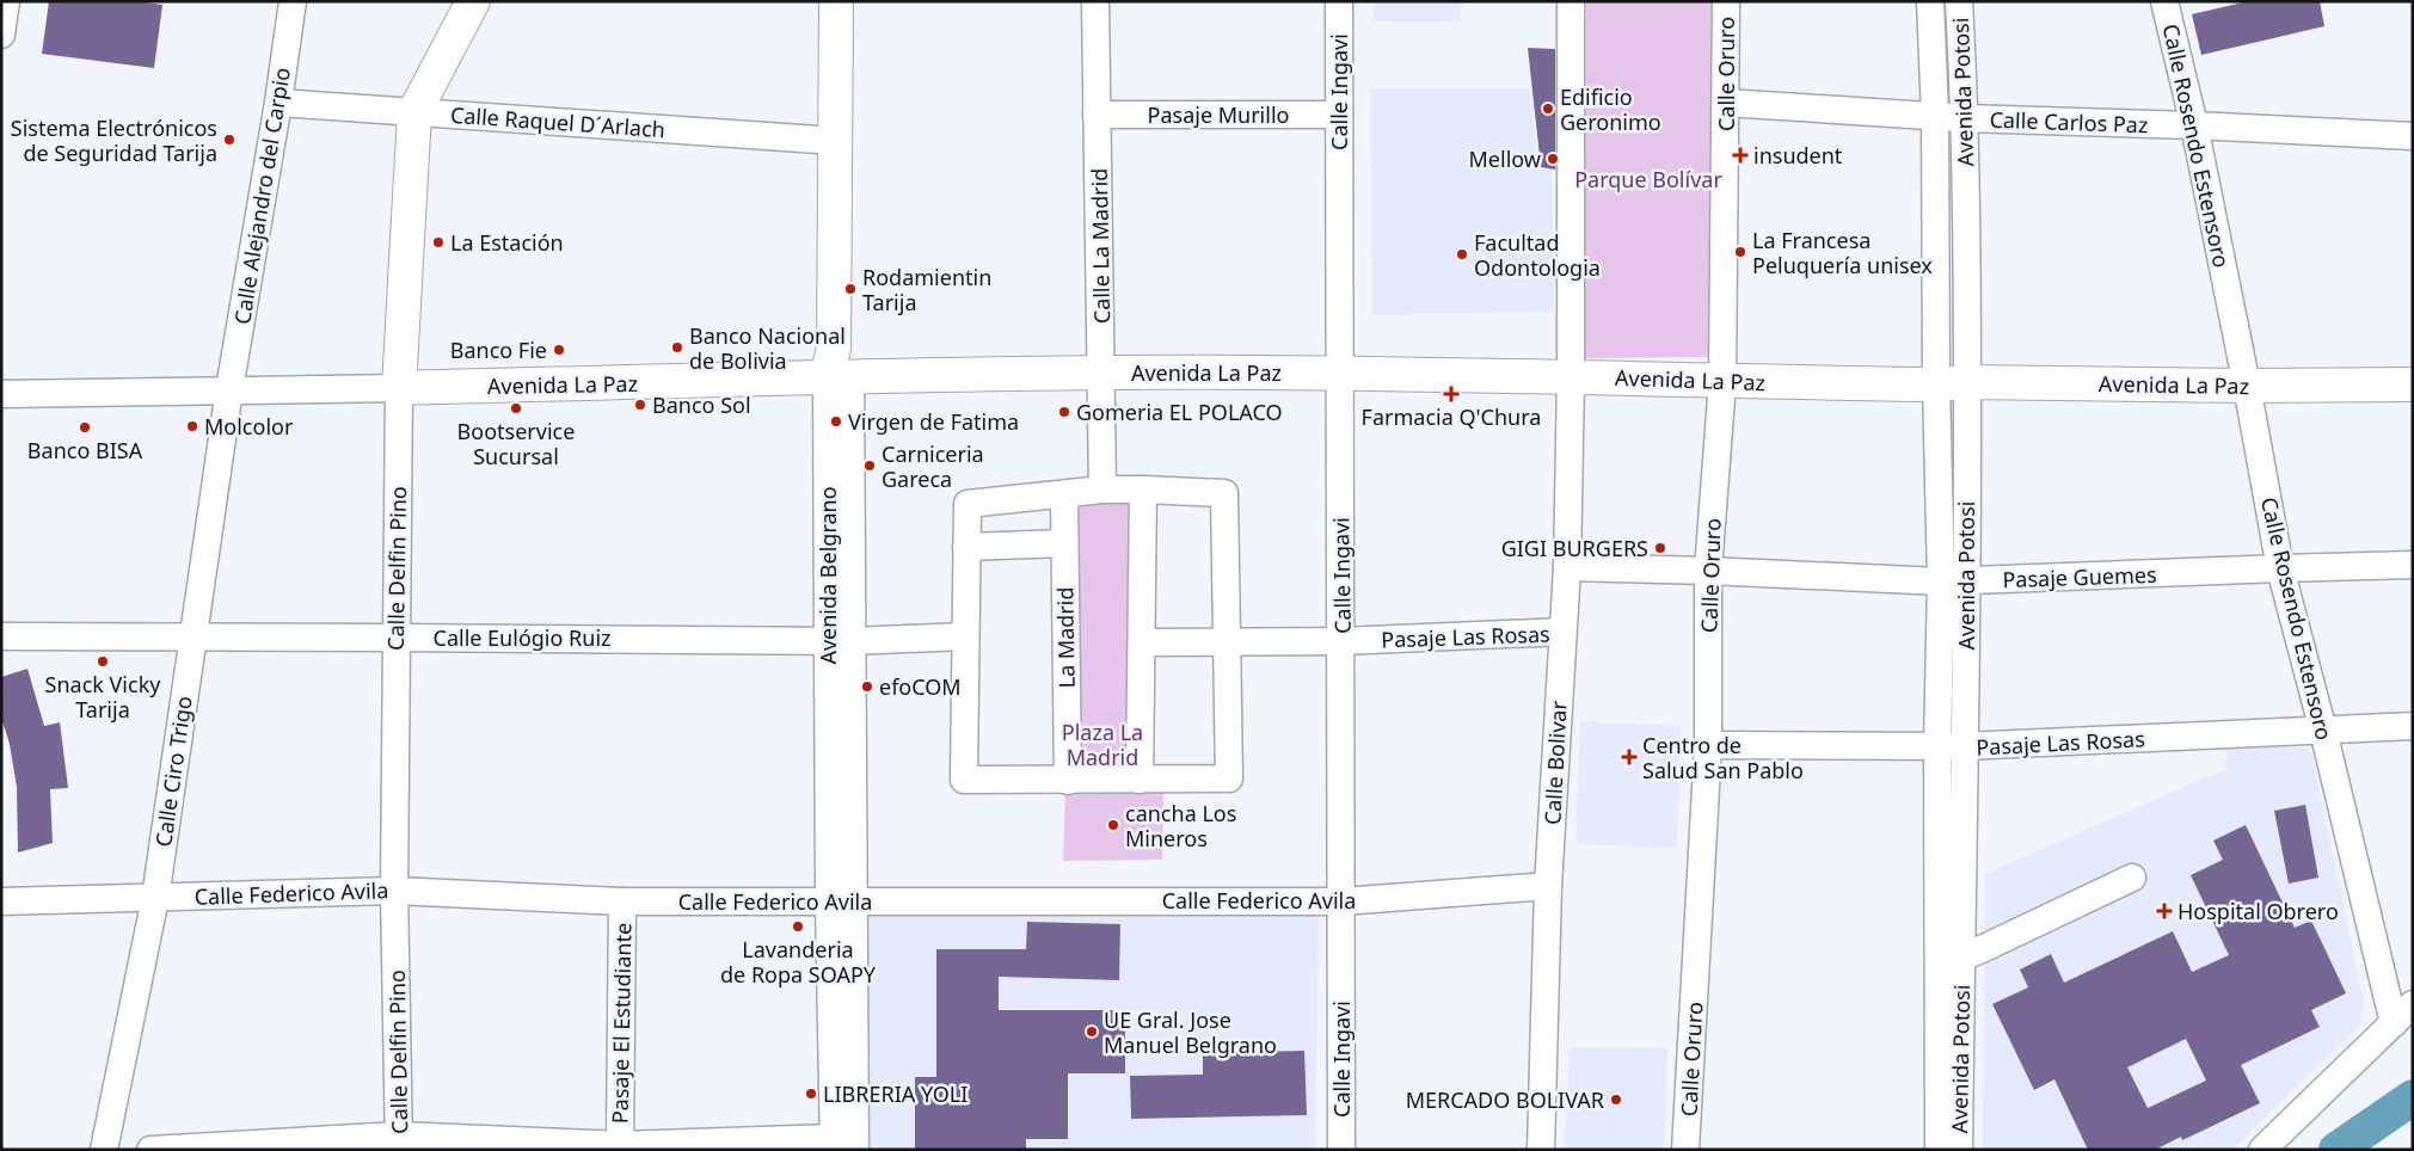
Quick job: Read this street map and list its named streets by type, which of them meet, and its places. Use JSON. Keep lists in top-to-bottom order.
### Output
{
  "streets": {
    "main road": ["Avenida La Paz", "Calle Delfin Pino", "Avenida Belgrano"],
    "street": [
      "Calle Oruro",
      "Calle Ingavi",
      "Avenida Potosi",
      "Pasaje Murillo",
      "Calle Raquel D´Arlach",
      "Calle Carlos Paz",
      "Calle Rosendo Estensoro",
      "Calle Alejandro del Carpio",
      "Calle La Madrid",
      "Pasaje Guemes",
      "Pasaje Las Rosas",
      "Calle Eulógio Ruiz",
      "La Madrid",
      "Calle Bolivar",
      "Calle Ciro Trigo",
      "Calle Federico Avila",
      "Pasaje El Estudiante"
    ]
  },
  "crossings": [
    ["Calle Oruro", "Calle Carlos Paz"],
    ["Calle Oruro", "Avenida La Paz"],
    ["Calle Oruro", "Pasaje Guemes"],
    ["Calle Oruro", "Pasaje Las Rosas"],
    ["Calle Ingavi", "Pasaje Murillo"],
    ["Calle Ingavi", "Avenida La Paz"],
    ["Calle Ingavi", "Pasaje Las Rosas"],
    ["Calle Ingavi", "Calle Federico Avila"],
    ["Avenida Potosi", "Calle Carlos Paz"],
    ["Avenida Potosi", "Avenida La Paz"],
    ["Avenida Potosi", "Pasaje Guemes"],
    ["Avenida Potosi", "Pasaje Las Rosas"],
    ["Pasaje Murillo", "Calle La Madrid"],
    ["Calle Raquel D´Arlach", "Calle Alejandro del Carpio"],
    ["Calle Raquel D´Arlach", "Calle Delfin Pino"],
    ["Calle Raquel D´Arlach", "Avenida Belgrano"],
    ["Calle Carlos Paz", "Calle Rosendo Estensoro"],
    ["Calle Rosendo Estensoro", "Avenida La Paz"],
    ["Calle Rosendo Estensoro", "Pasaje Guemes"],
    ["Calle Rosendo Estensoro", "Pasaje Las Rosas"],
    ["Calle Alejandro del Carpio", "Avenida La Paz"],
    ["Calle Alejandro del Carpio", "Calle Ciro Trigo"],
    ["Calle La Madrid", "Avenida La Paz"],
    ["Avenida La Paz", "Calle Delfin Pino"],
    ["Avenida La Paz", "Avenida Belgrano"],
    ["Avenida La Paz", "Calle Bolivar"],
    ["Avenida La Paz", "Calle Ciro Trigo"],
    ["Calle Delfin Pino", "Calle Eulógio Ruiz"],
    ["Calle Delfin Pino", "Calle Federico Avila"],
    ["Avenida Belgrano", "Calle Eulógio Ruiz"],
    ["Avenida Belgrano", "Calle Federico Avila"],
    ["Pasaje Guemes", "Calle Bolivar"],
    ["Pasaje Las Rosas", "Calle Bolivar"],
    ["Calle Eulógio Ruiz", "Calle Ciro Trigo"],
    ["Calle Bolivar", "Calle Federico Avila"],
    ["Calle Ciro Trigo", "Calle Federico Avila"],
    ["Calle Federico Avila", "Pasaje El Estudiante"]
  ],
  "parks": ["Parque Bolívar", "Plaza La Madrid"],
  "places": {
    "other": [
      "Edificio Geronimo",
      "Sistema Electrónicos de Seguridad Tarija",
      "Mellow",
      "La Estación",
      "La Francesa Peluquería unisex",
      "Facultad Odontologia",
      "Rodamientin Tarija",
      "Banco Nacional de Bolivia",
      "Banco Fie",
      "Banco Sol",
      "Bootservice Sucursal",
      "Gomeria EL POLACO",
      "Virgen de Fatima",
      "Molcolor",
      "Banco BISA",
      "Carniceria Gareca",
      "GIGI BURGERS",
      "Snack Vicky Tarija",
      "efoCOM",
      "cancha Los Mineros",
      "Lavanderia de Ropa SOAPY",
      "UE Gral. Jose Manuel Belgrano",
      "LIBRERIA YOLI",
      "MERCADO BOLIVAR"
    ],
    "health": [
      "insudent",
      "Farmacia Q'Chura",
      "Centro de Salud San Pablo",
      "Hospital Obrero"
    ]
  }
}
